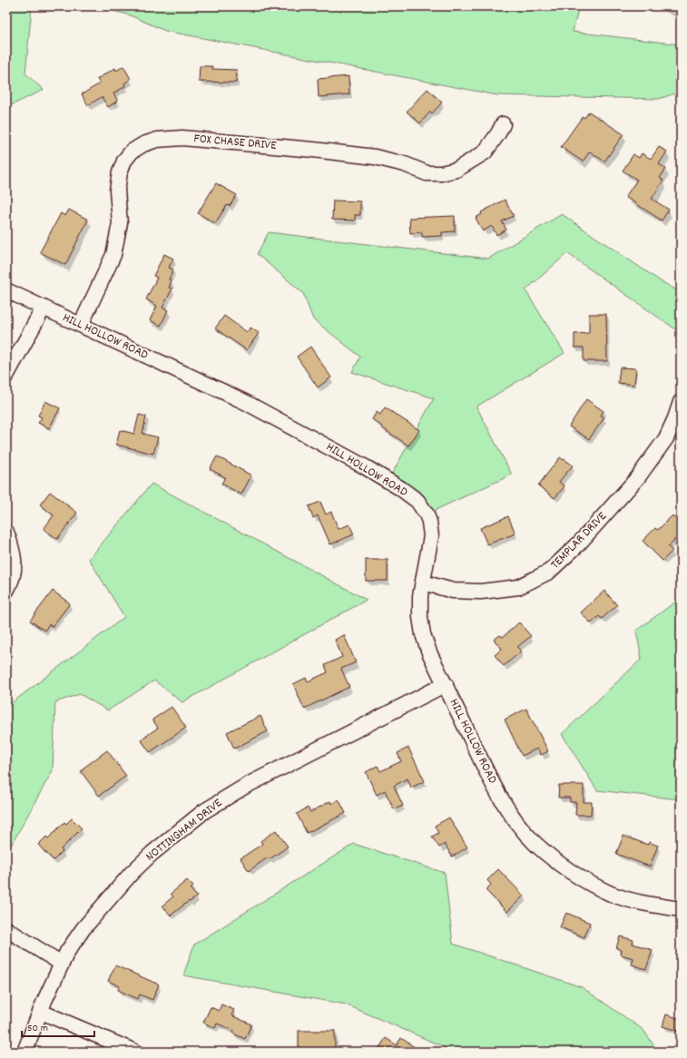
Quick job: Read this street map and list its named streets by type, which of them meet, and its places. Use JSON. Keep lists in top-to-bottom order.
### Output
{
  "streets": {
    "street": [
      "FOX CHASE DRIVE",
      "HILL HOLLOW ROAD",
      "TEMPLAR DRIVE",
      "NOTTINGHAM DRIVE"
    ]
  },
  "crossings": [
    ["FOX CHASE DRIVE", "HILL HOLLOW ROAD"],
    ["HILL HOLLOW ROAD", "TEMPLAR DRIVE"],
    ["HILL HOLLOW ROAD", "NOTTINGHAM DRIVE"]
  ],
  "scale_bar": "50 m"
}
